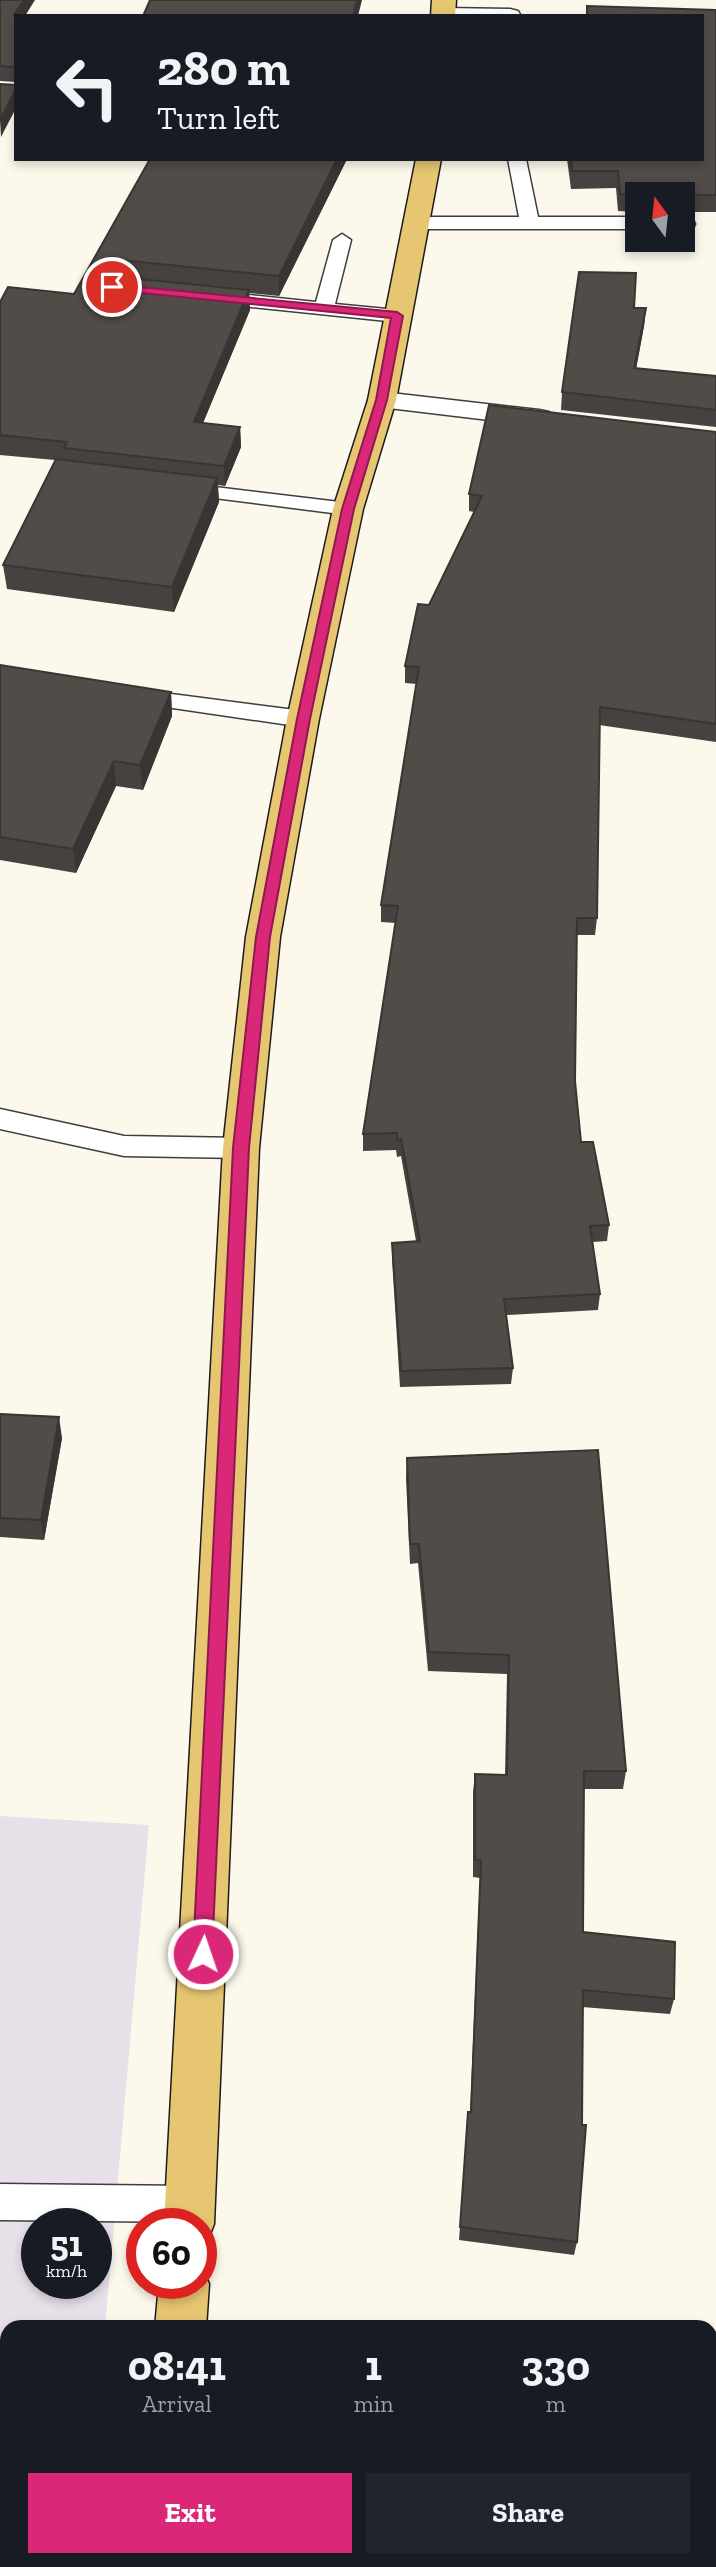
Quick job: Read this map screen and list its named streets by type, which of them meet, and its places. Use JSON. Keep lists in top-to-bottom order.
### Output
{
  "north": "top",
  "page": {
    "turn": ["280 m", "Turn left"],
    "speed": "51 km/h",
    "limit": "60",
    "eta": [
      "08:41",
      "Arrival",
      "1",
      "min",
      "330",
      "m"
    ],
    "buttons": ["Exit", "Share"]
  }
}
